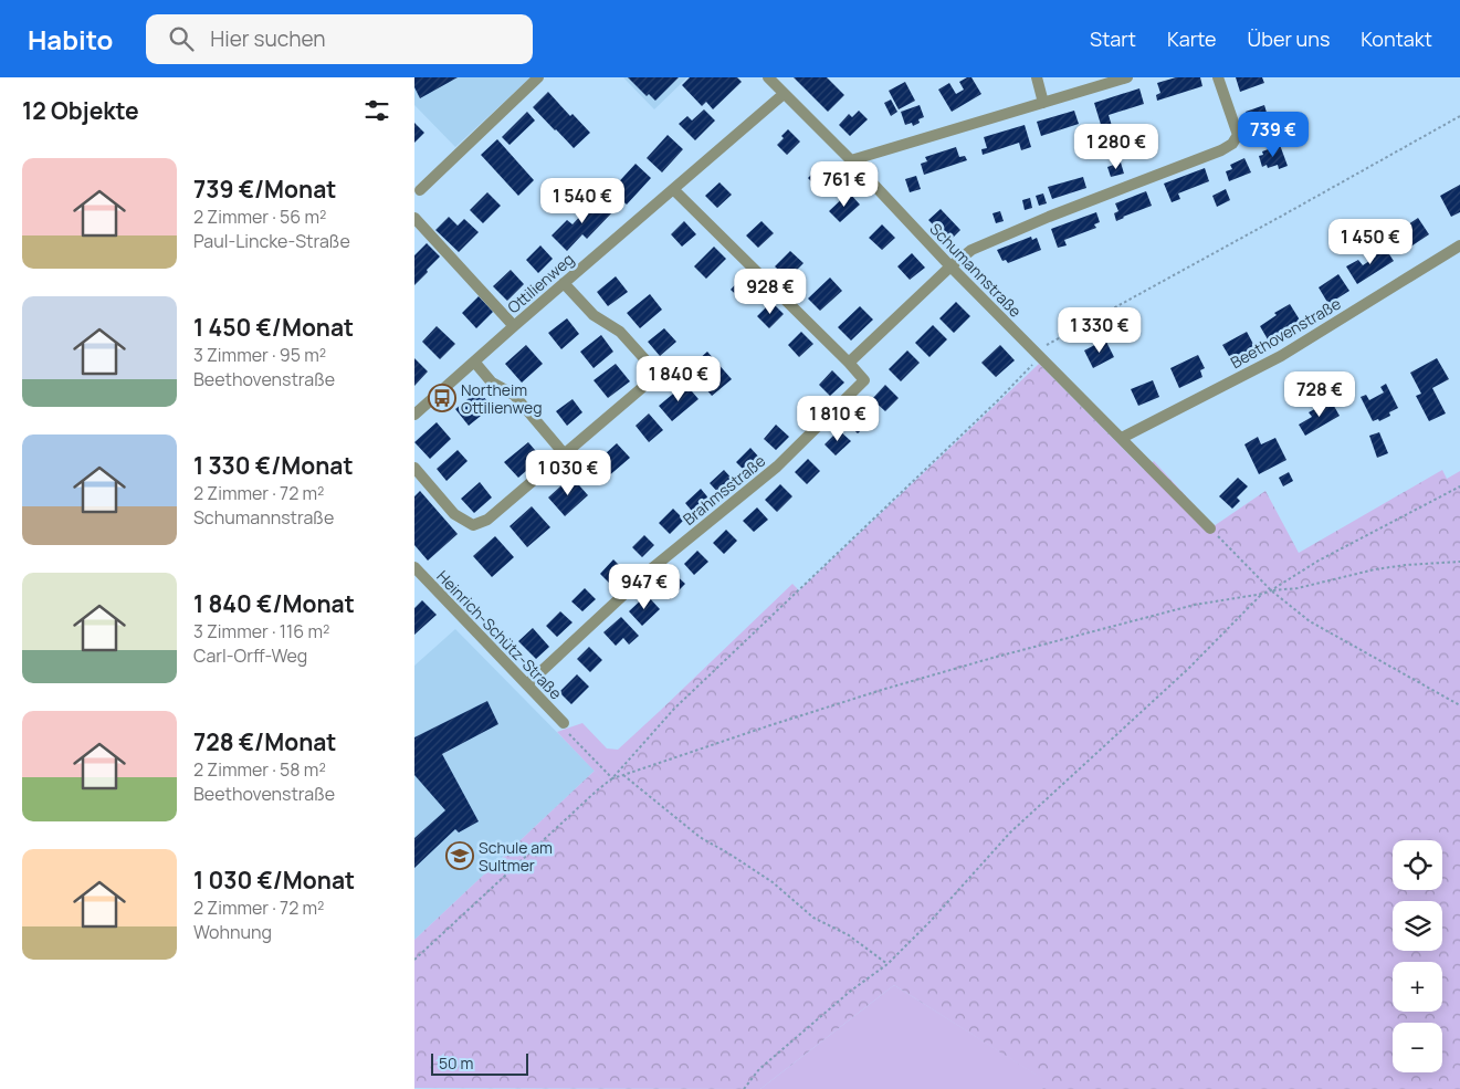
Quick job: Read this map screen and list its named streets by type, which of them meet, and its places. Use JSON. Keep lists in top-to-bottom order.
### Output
{
  "streets": {
    "street": [
      "Schumannstraße",
      "Ottilienweg",
      "Beethovenstraße",
      "Brahmsstraße",
      "Heinrich-Schütz-Straße"
    ]
  },
  "crossings": [
    ["Schumannstraße", "Ottilienweg"],
    ["Schumannstraße", "Beethovenstraße"],
    ["Brahmsstraße", "Heinrich-Schütz-Straße"]
  ],
  "places": {
    "bus stop": ["Northeim Ottilienweg"],
    "school or university": ["Schule am Sultmer"]
  },
  "scale_bar": "50 m",
  "page": {
    "header": "Habito",
    "search": "Hier suchen",
    "nav": [
      "Start",
      "Karte",
      "Über uns",
      "Kontakt"
    ],
    "heading": "12 Objekte",
    "price": [
      "739 €",
      "1 280 €",
      "761 €",
      "1 540 €",
      "1 450 €",
      "928 €",
      "1 330 €",
      "1 840 €",
      "728 €",
      "1 810 €",
      "1 030 €",
      "947 €"
    ],
    "list": [
      {
        "name": "739 €/Monat",
        "note": "2 Zimmer · 56 m² · Paul-Lincke-Straße"
      },
      {
        "name": "1 450 €/Monat",
        "note": "3 Zimmer · 95 m² · Beethovenstraße"
      },
      {
        "name": "1 330 €/Monat",
        "note": "2 Zimmer · 72 m² · Schumannstraße"
      },
      {
        "name": "1 840 €/Monat",
        "note": "3 Zimmer · 116 m² · Carl-Orff-Weg"
      },
      {
        "name": "728 €/Monat",
        "note": "2 Zimmer · 58 m² · Beethovenstraße"
      },
      {
        "name": "1 030 €/Monat",
        "note": "2 Zimmer · 72 m² · Wohnung"
      }
    ],
    "map_buttons": ["+", "−"],
    "scale": "50 m"
  }
}
